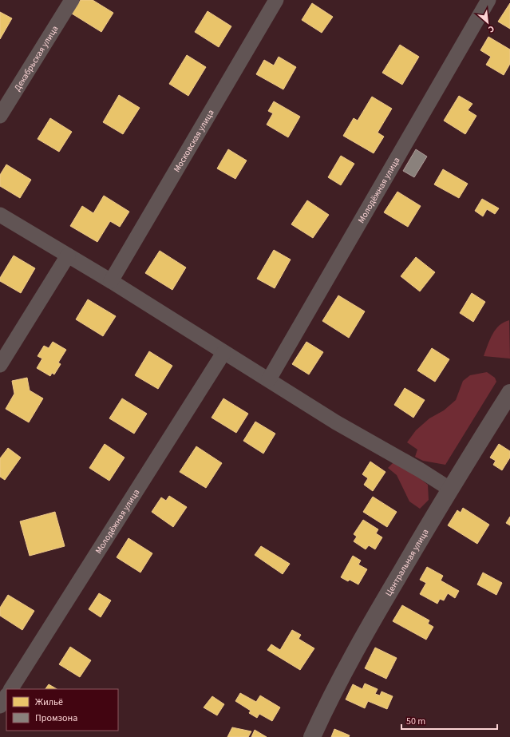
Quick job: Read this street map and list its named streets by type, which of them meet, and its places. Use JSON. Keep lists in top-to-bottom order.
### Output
{
  "streets": {
    "street": [
      "Декабрьская улица",
      "Московская улица",
      "Молодёжная улица",
      "Центральная улица"
    ]
  },
  "legend": ["Жильё", "Промзона"],
  "scale_bar": "50 m",
  "north": "bottom right"
}
